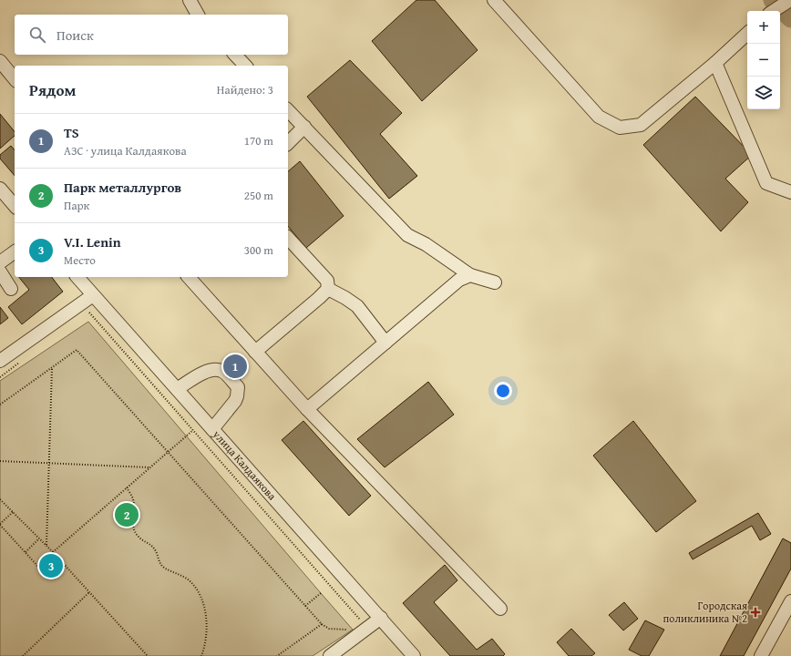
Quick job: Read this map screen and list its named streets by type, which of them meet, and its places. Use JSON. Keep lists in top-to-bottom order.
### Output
{
  "streets": {
    "street": ["улица Калдаякова"]
  },
  "places": {
    "health": ["Городская поликлиника №2"]
  },
  "page": {
    "map_buttons": ["+", "−"],
    "search": "Поиск",
    "heading": ["Рядом", "Найдено: 3"],
    "list": [
      {
        "mark": "1",
        "name": "TS",
        "note": "АЗС · улица Калдаякова",
        "value": "170 m"
      },
      {
        "mark": "2",
        "name": "Парк металлургов",
        "note": "Парк",
        "value": "250 m"
      },
      {
        "mark": "3",
        "name": "V.I. Lenin",
        "note": "Место",
        "value": "300 m"
      }
    ],
    "pins": ["1", "2", "3"]
  }
}
